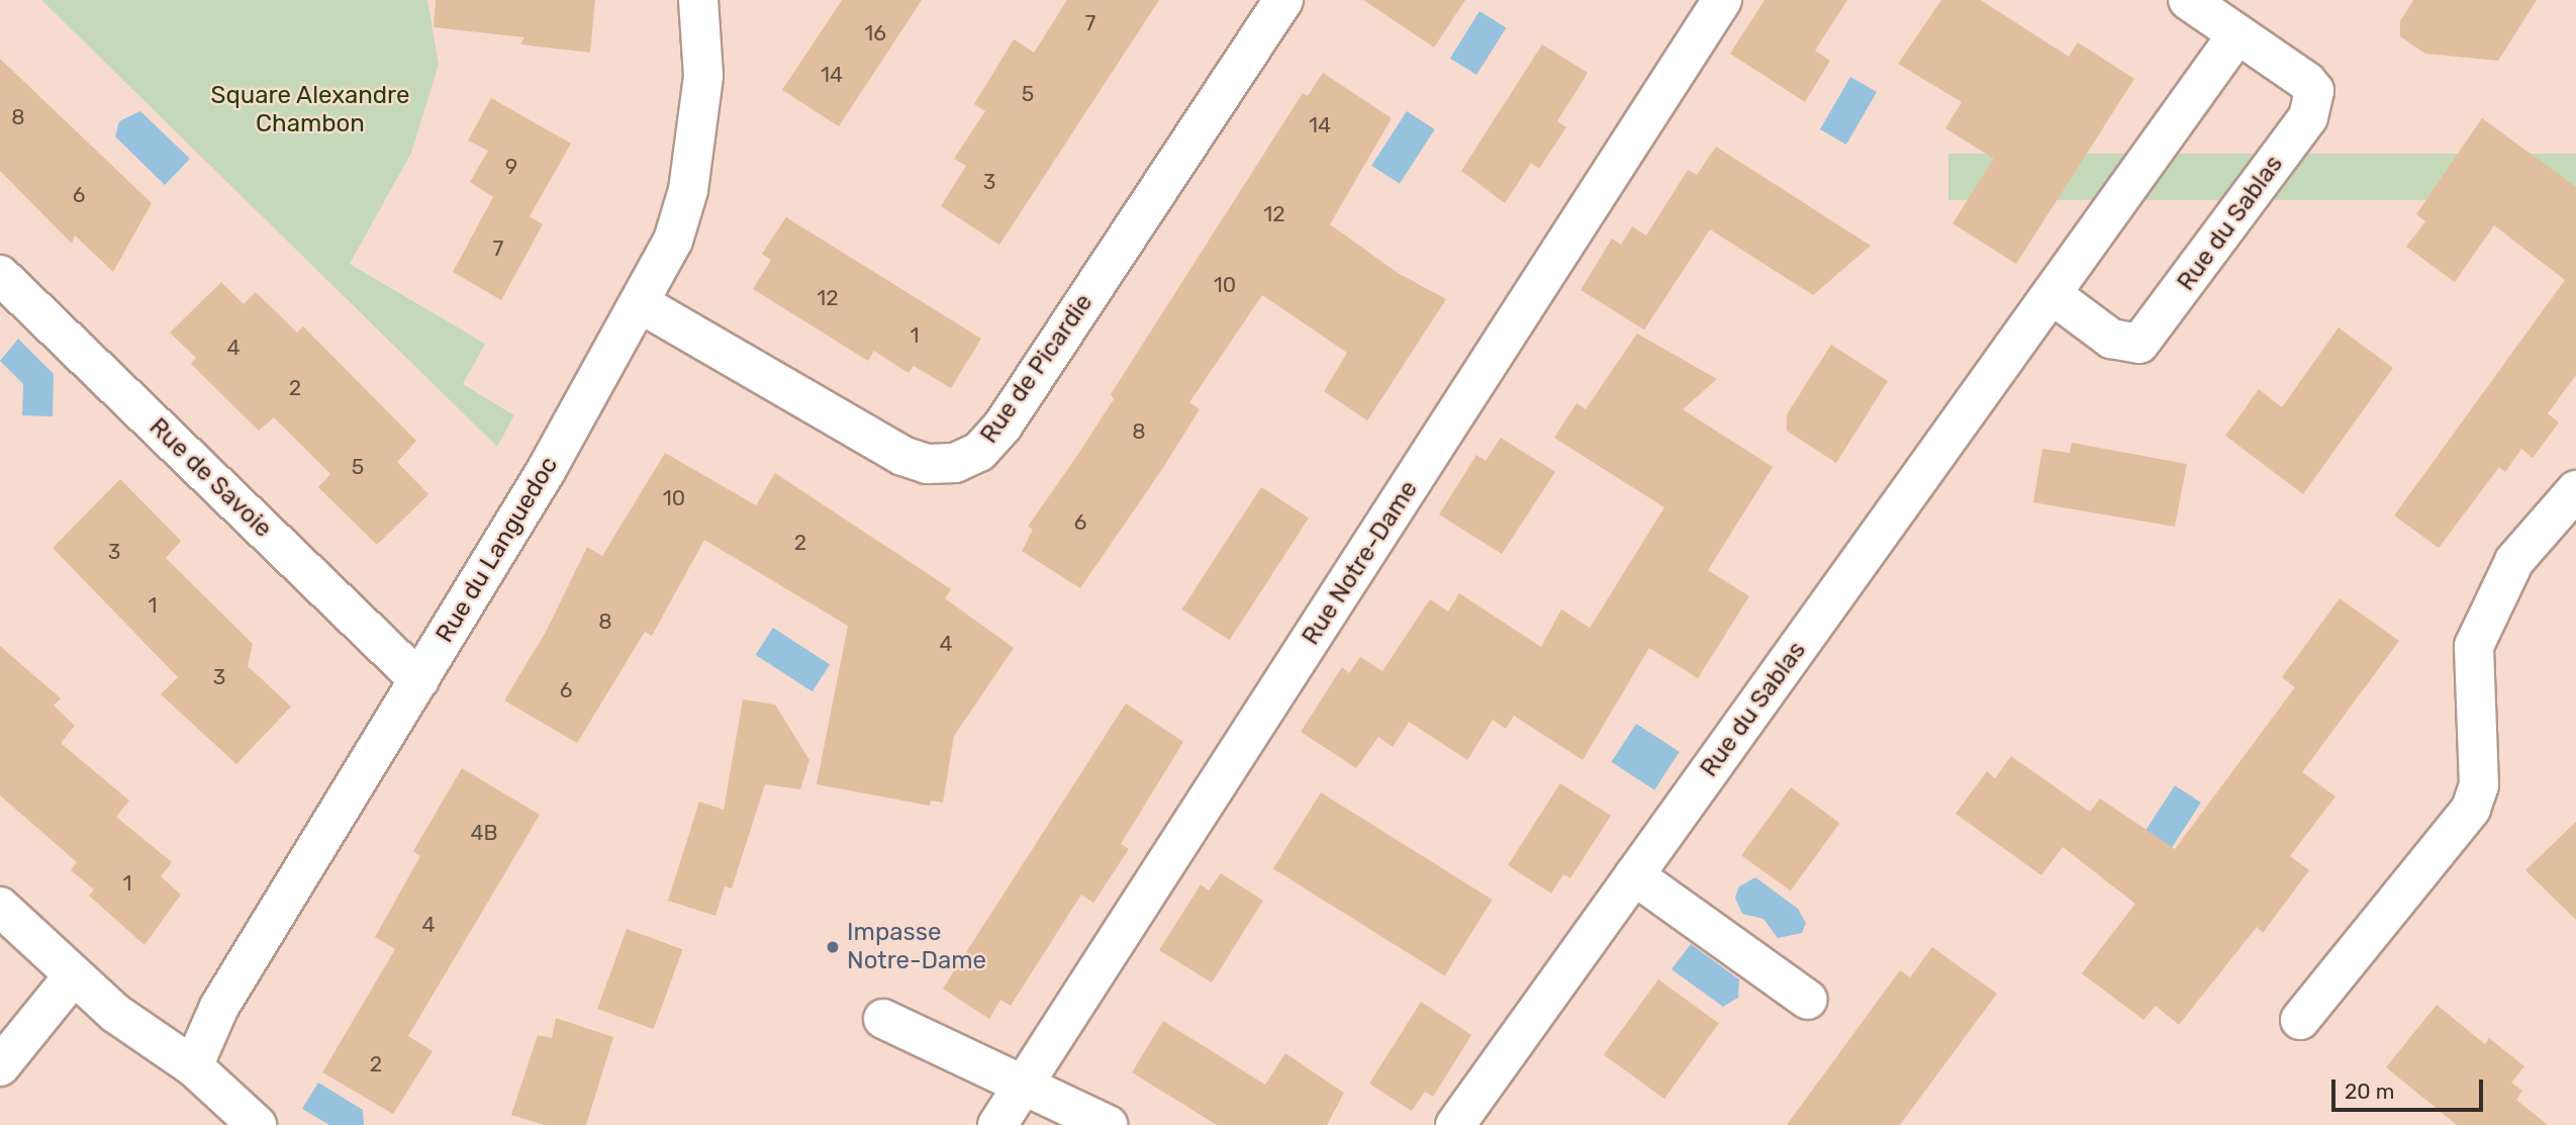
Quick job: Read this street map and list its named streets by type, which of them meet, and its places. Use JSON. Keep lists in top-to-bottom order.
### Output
{
  "streets": {
    "street": [
      "Rue du Sablas",
      "Rue de Picardie",
      "Rue de Savoie",
      "Rue du Languedoc",
      "Rue Notre-Dame"
    ]
  },
  "crossings": [
    ["Rue de Picardie", "Rue du Languedoc"],
    ["Rue de Savoie", "Rue du Languedoc"]
  ],
  "parks": ["Square Alexandre Chambon"],
  "places": ["Impasse Notre-Dame"],
  "house_numbers": [
    "7",
    "16",
    "14",
    "5",
    "8",
    "14",
    "9",
    "3",
    "6",
    "12",
    "7",
    "10",
    "12",
    "1",
    "4",
    "2",
    "8",
    "5",
    "10",
    "6",
    "2",
    "3",
    "1",
    "8",
    "4",
    "3",
    "6",
    "4B",
    "1",
    "4",
    "2"
  ],
  "scale_bar": "20 m"
}
